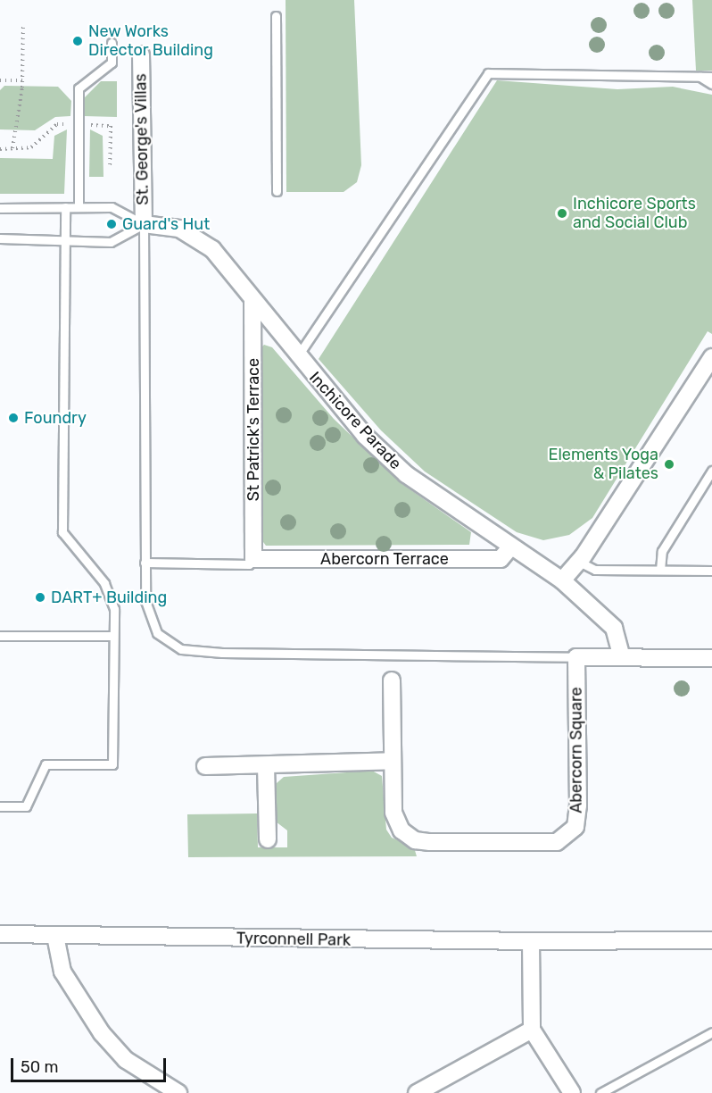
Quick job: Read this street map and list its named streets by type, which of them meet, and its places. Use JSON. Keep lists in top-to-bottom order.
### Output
{
  "streets": {
    "street": [
      "St. George's Villas",
      "Inchicore Parade",
      "St Patrick's Terrace",
      "Abercorn Terrace",
      "Abercorn Square",
      "Tyrconnell Park"
    ]
  },
  "crossings": [
    ["St. George's Villas", "Inchicore Parade"],
    ["Inchicore Parade", "St Patrick's Terrace"],
    ["Inchicore Parade", "Abercorn Terrace"],
    ["St Patrick's Terrace", "Abercorn Terrace"]
  ],
  "places": [
    "New Works Director Building",
    "Inchicore Sports and Social Club",
    "Guard's Hut",
    "Foundry",
    "Elements Yoga & Pilates",
    "DART+ Building"
  ],
  "scale_bar": "50 m"
}
